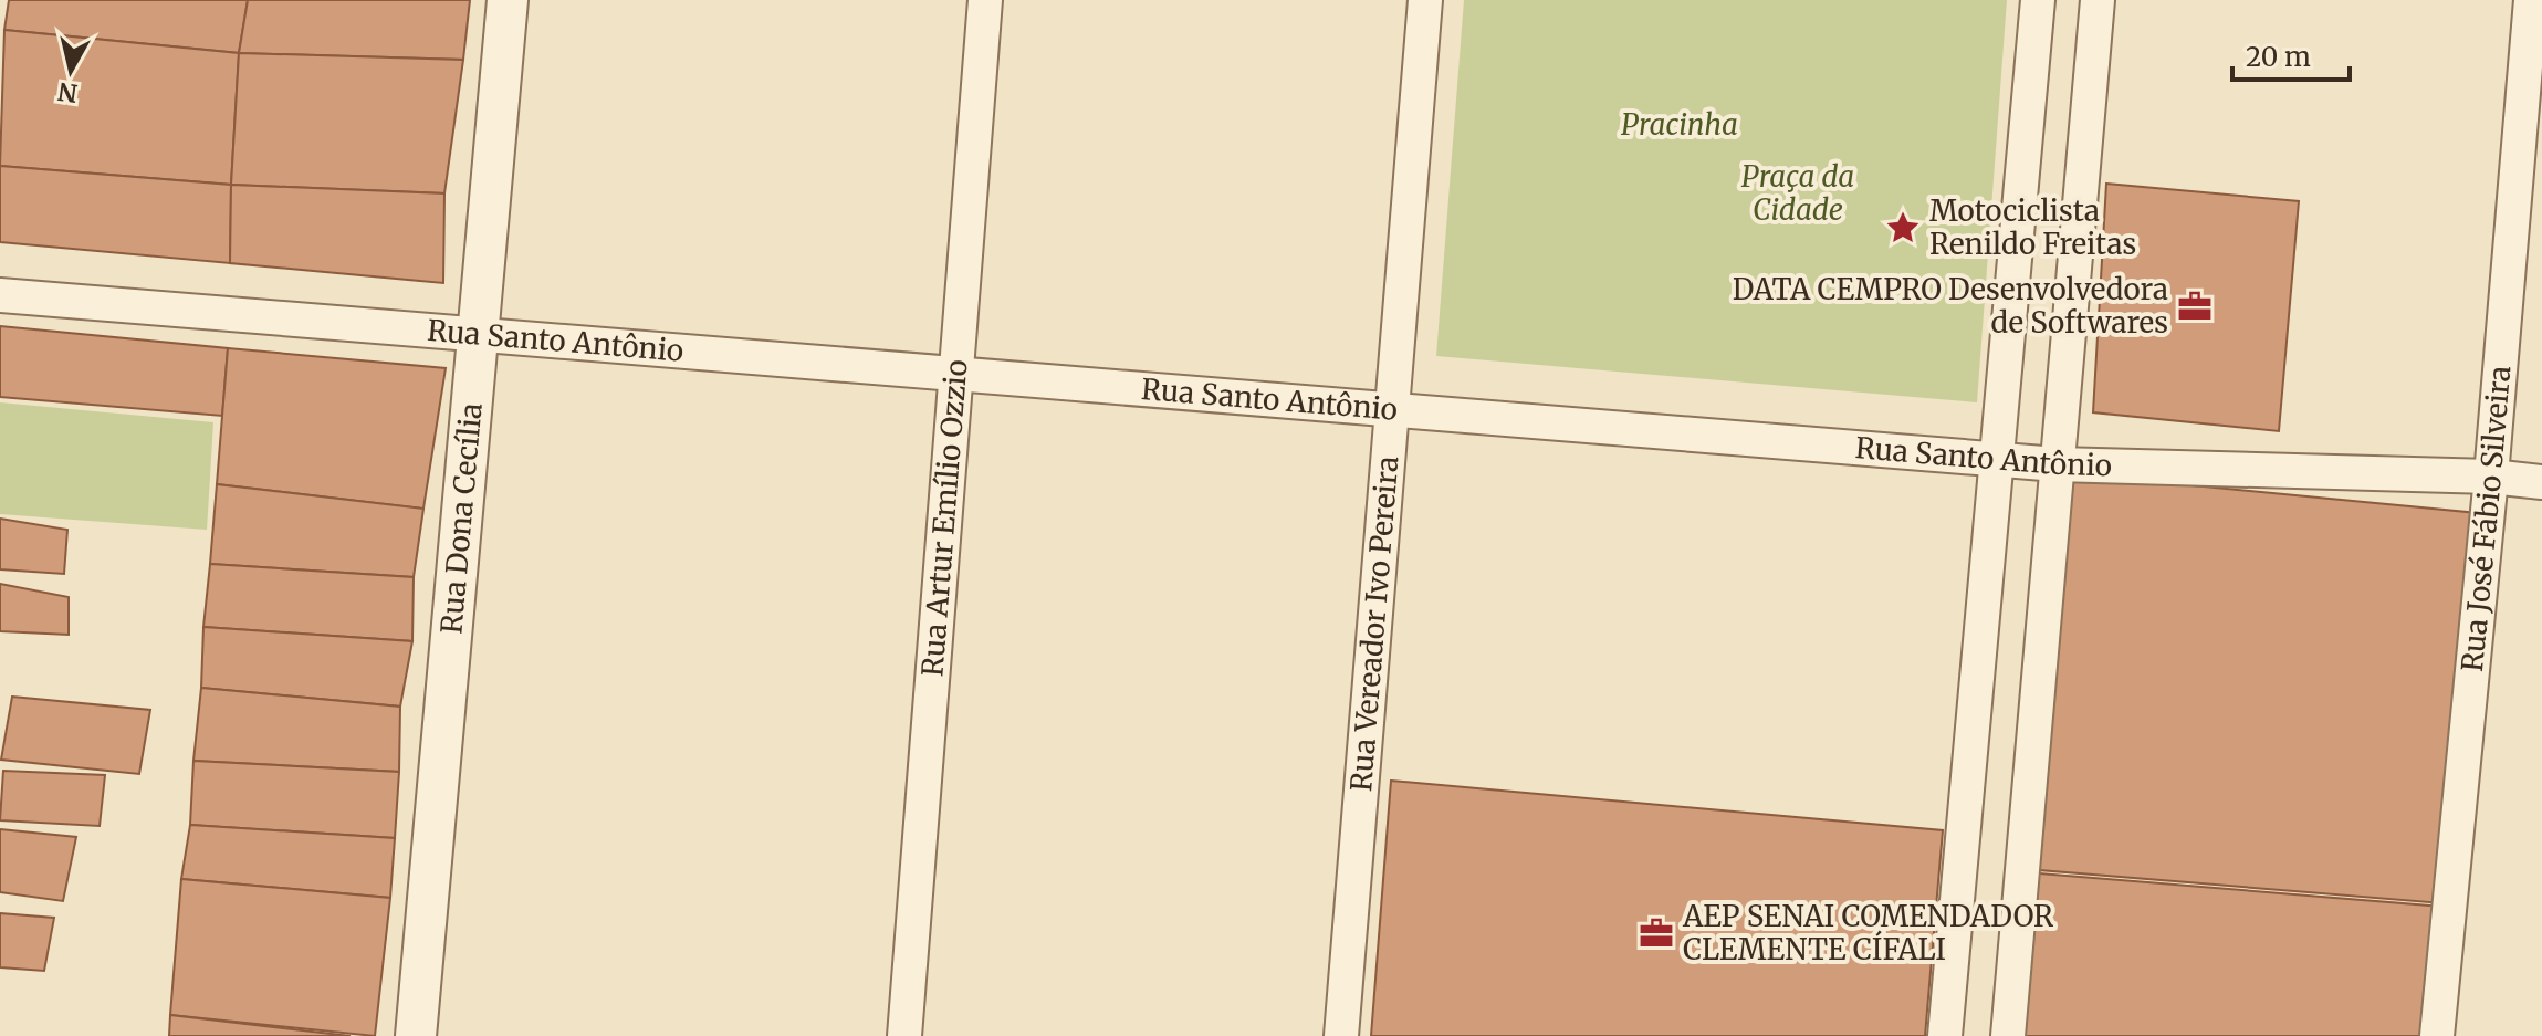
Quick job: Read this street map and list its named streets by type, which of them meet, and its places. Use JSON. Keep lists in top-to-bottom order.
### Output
{
  "streets": {
    "street": [
      "Rua Santo Antônio",
      "Rua Artur Emílio Ozzio",
      "Rua Dona Cecília",
      "Rua José Fábio Silveira",
      "Rua Vereador Ivo Pereira"
    ]
  },
  "crossings": [
    ["Rua Santo Antônio", "Rua Artur Emílio Ozzio"],
    ["Rua Santo Antônio", "Rua Dona Cecília"],
    ["Rua Santo Antônio", "Rua José Fábio Silveira"],
    ["Rua Santo Antônio", "Rua Vereador Ivo Pereira"]
  ],
  "parks": ["Pracinha", "Praça da Cidade"],
  "places": {
    "place": ["Motociclista Renildo Freitas"],
    "office": ["DATA CEMPRO Desenvolvedora de Softwares", "AEP SENAI COMENDADOR CLEMENTE CÍFALI"]
  },
  "scale_bar": "20 m",
  "north": "bottom"
}
